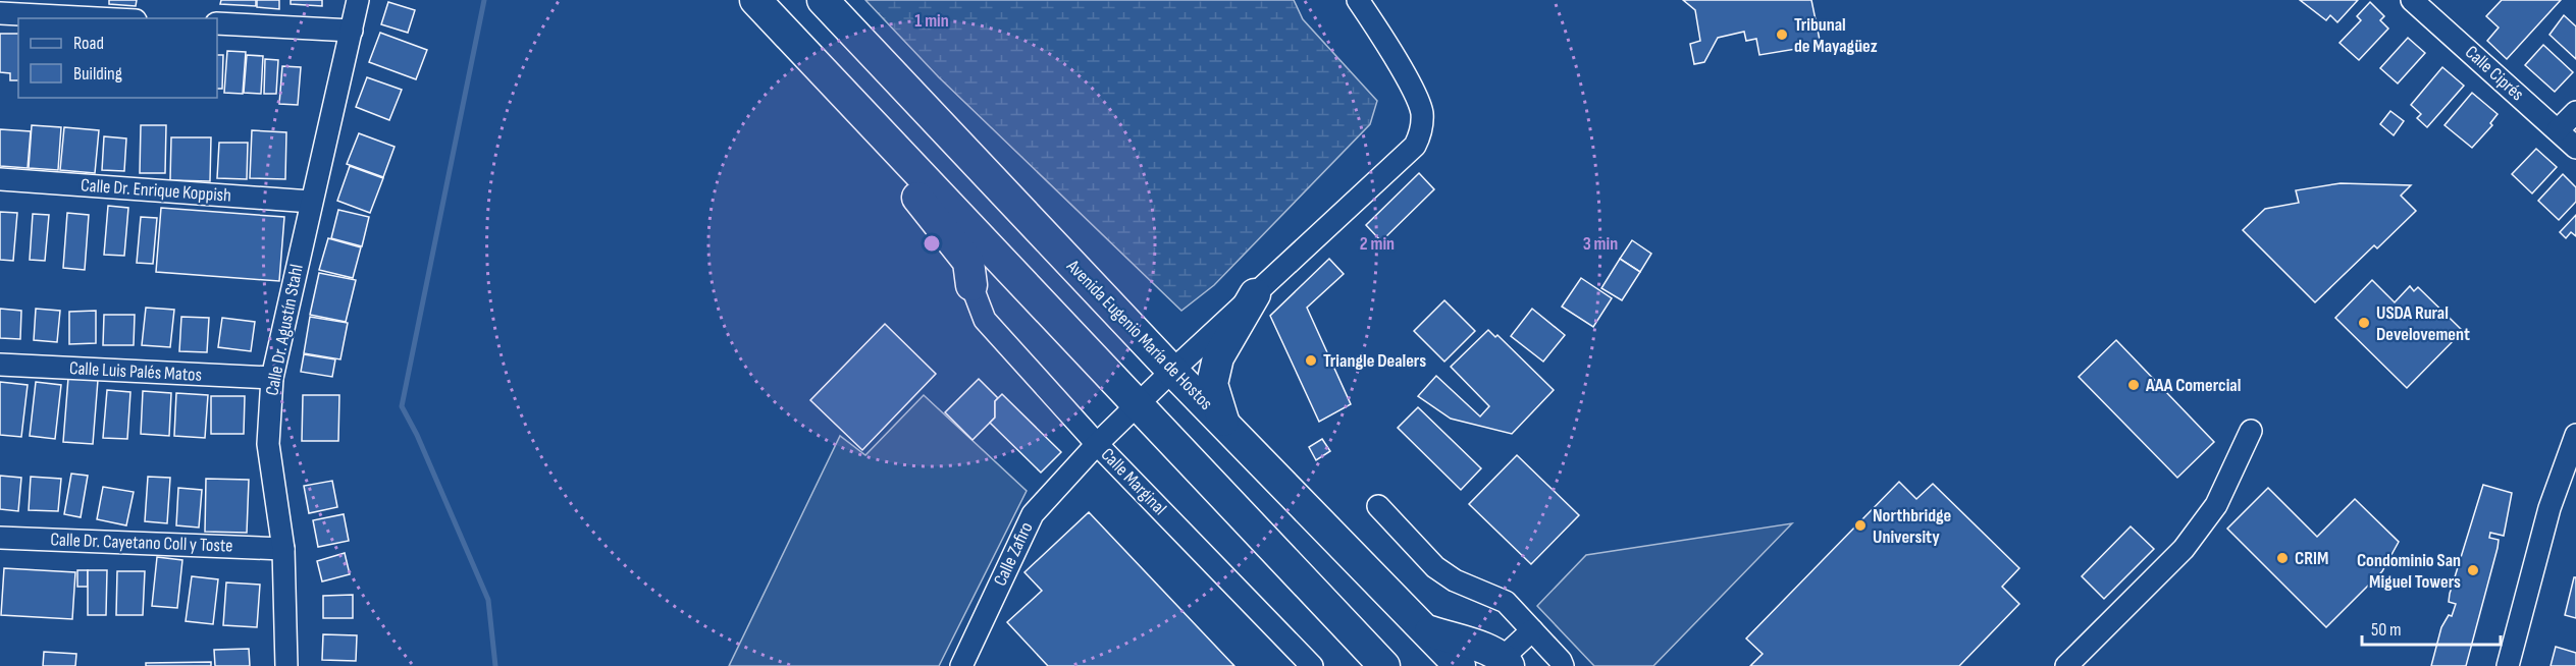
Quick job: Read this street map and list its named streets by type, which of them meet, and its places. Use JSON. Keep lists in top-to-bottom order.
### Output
{
  "streets": {
    "highway": ["Avenida Eugenio María de Hostos"],
    "street": [
      "Calle Ciprés",
      "Calle Dr. Enrique Koppish",
      "Calle Dr. Agustín Stahl",
      "Calle Luis Palés Matos",
      "Calle Marginal",
      "Calle Dr. Cayetano Coll y Toste",
      "Calle Zafiro"
    ]
  },
  "crossings": [
    ["Calle Dr. Enrique Koppish", "Calle Dr. Agustín Stahl"],
    ["Calle Dr. Agustín Stahl", "Calle Luis Palés Matos"],
    ["Calle Dr. Agustín Stahl", "Calle Dr. Cayetano Coll y Toste"],
    ["Avenida Eugenio María de Hostos", "Calle Zafiro"],
    ["Calle Marginal", "Calle Zafiro"]
  ],
  "places": [
    "Tribunal de Mayagüez",
    "USDA Rural Develovement",
    "Triangle Dealers",
    "AAA Comercial",
    "Northbridge University",
    "CRIM",
    "Condominio San Miguel Towers"
  ],
  "legend": ["Road", "Building"],
  "scale_bar": "50 m",
  "rings": ["1 min", "2 min", "3 min"]
}
